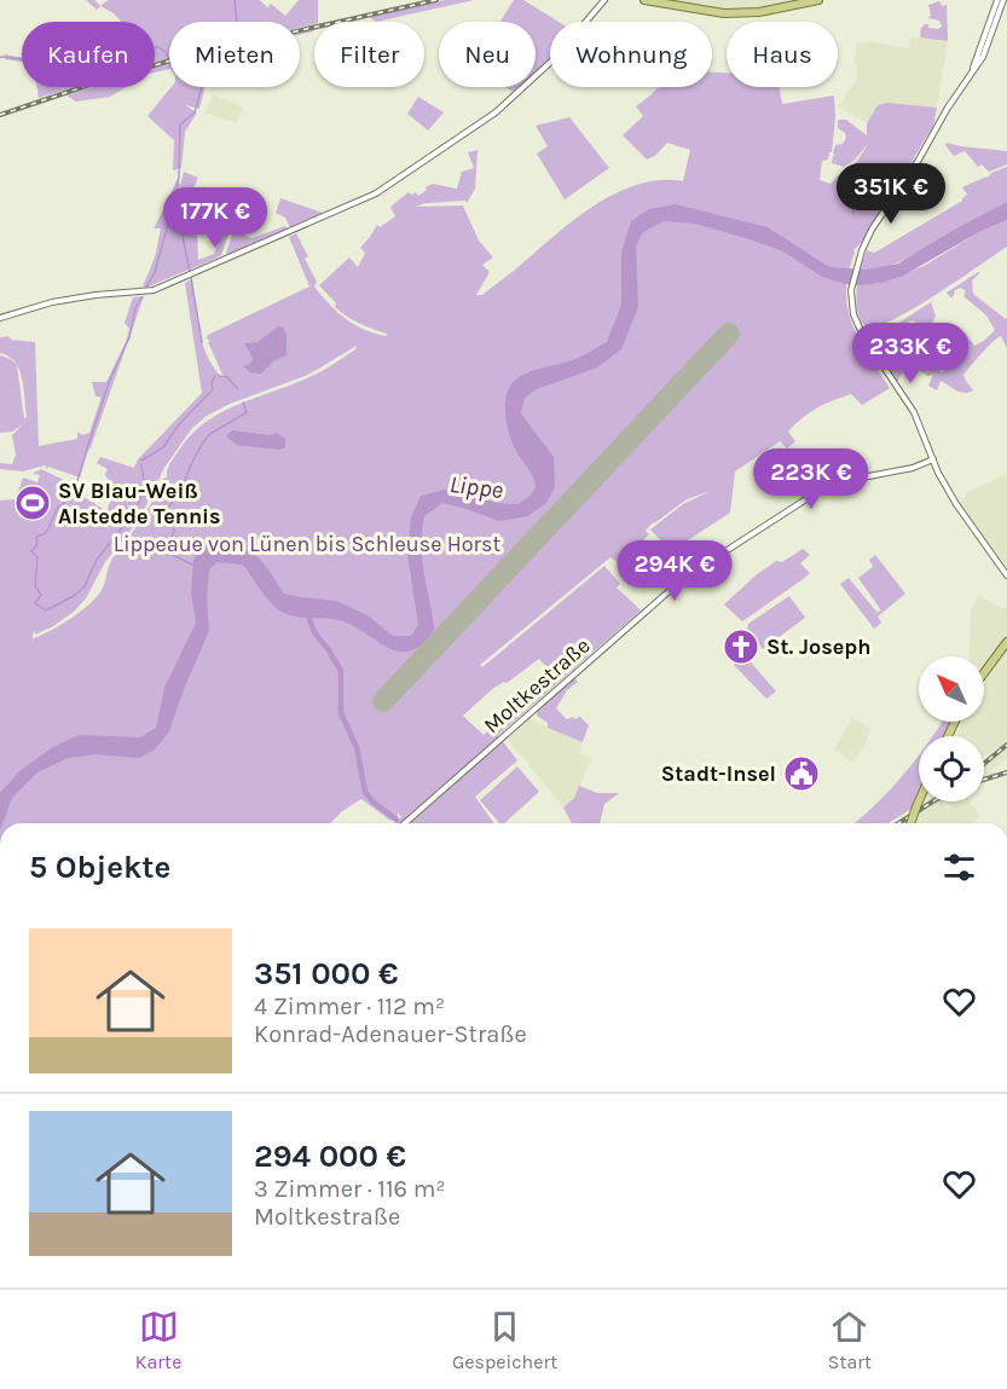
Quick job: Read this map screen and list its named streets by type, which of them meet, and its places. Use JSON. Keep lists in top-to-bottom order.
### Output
{
  "streets": {
    "street": ["Moltkestraße"]
  },
  "water": ["Lippe"],
  "parks": ["Lippeaue von Lünen bis Schleuse Horst"],
  "places": {
    "sports": ["SV Blau-Weiß Alstedde Tennis"],
    "church": ["St. Joseph"],
    "public building": ["Stadt-Insel"]
  },
  "north": "top left",
  "page": {
    "chip": [
      "Kaufen",
      "Mieten",
      "Filter",
      "Neu",
      "Wohnung",
      "Haus"
    ],
    "price": [
      "351K €",
      "177K €",
      "233K €",
      "223K €",
      "294K €"
    ],
    "heading": "5 Objekte",
    "list": [
      {
        "name": "351 000 €",
        "note": "4 Zimmer · 112 m² · Konrad-Adenauer-Straße"
      },
      {
        "name": "294 000 €",
        "note": "3 Zimmer · 116 m² · Moltkestraße"
      }
    ],
    "tabs": ["Karte", "Gespeichert", "Start"]
  }
}
